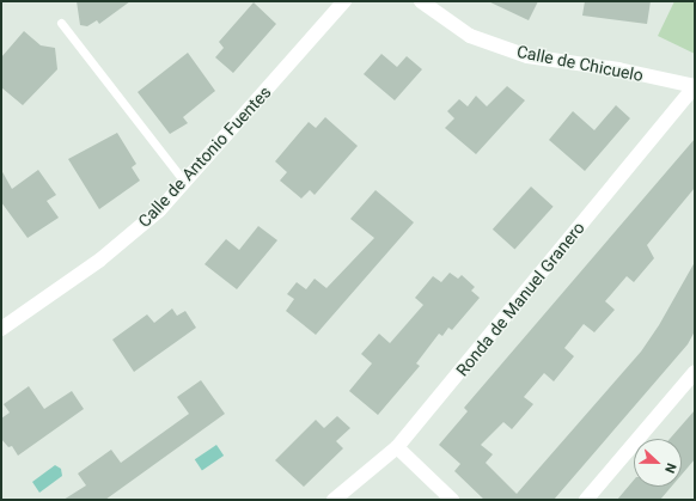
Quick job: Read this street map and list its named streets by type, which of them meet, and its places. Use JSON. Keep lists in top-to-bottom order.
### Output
{
  "streets": {
    "street": ["Calle de Chicuelo", "Calle de Antonio Fuentes", "Ronda de Manuel Granero"]
  },
  "crossings": [
    ["Calle de Chicuelo", "Ronda de Manuel Granero"]
  ],
  "north": "right"
}
